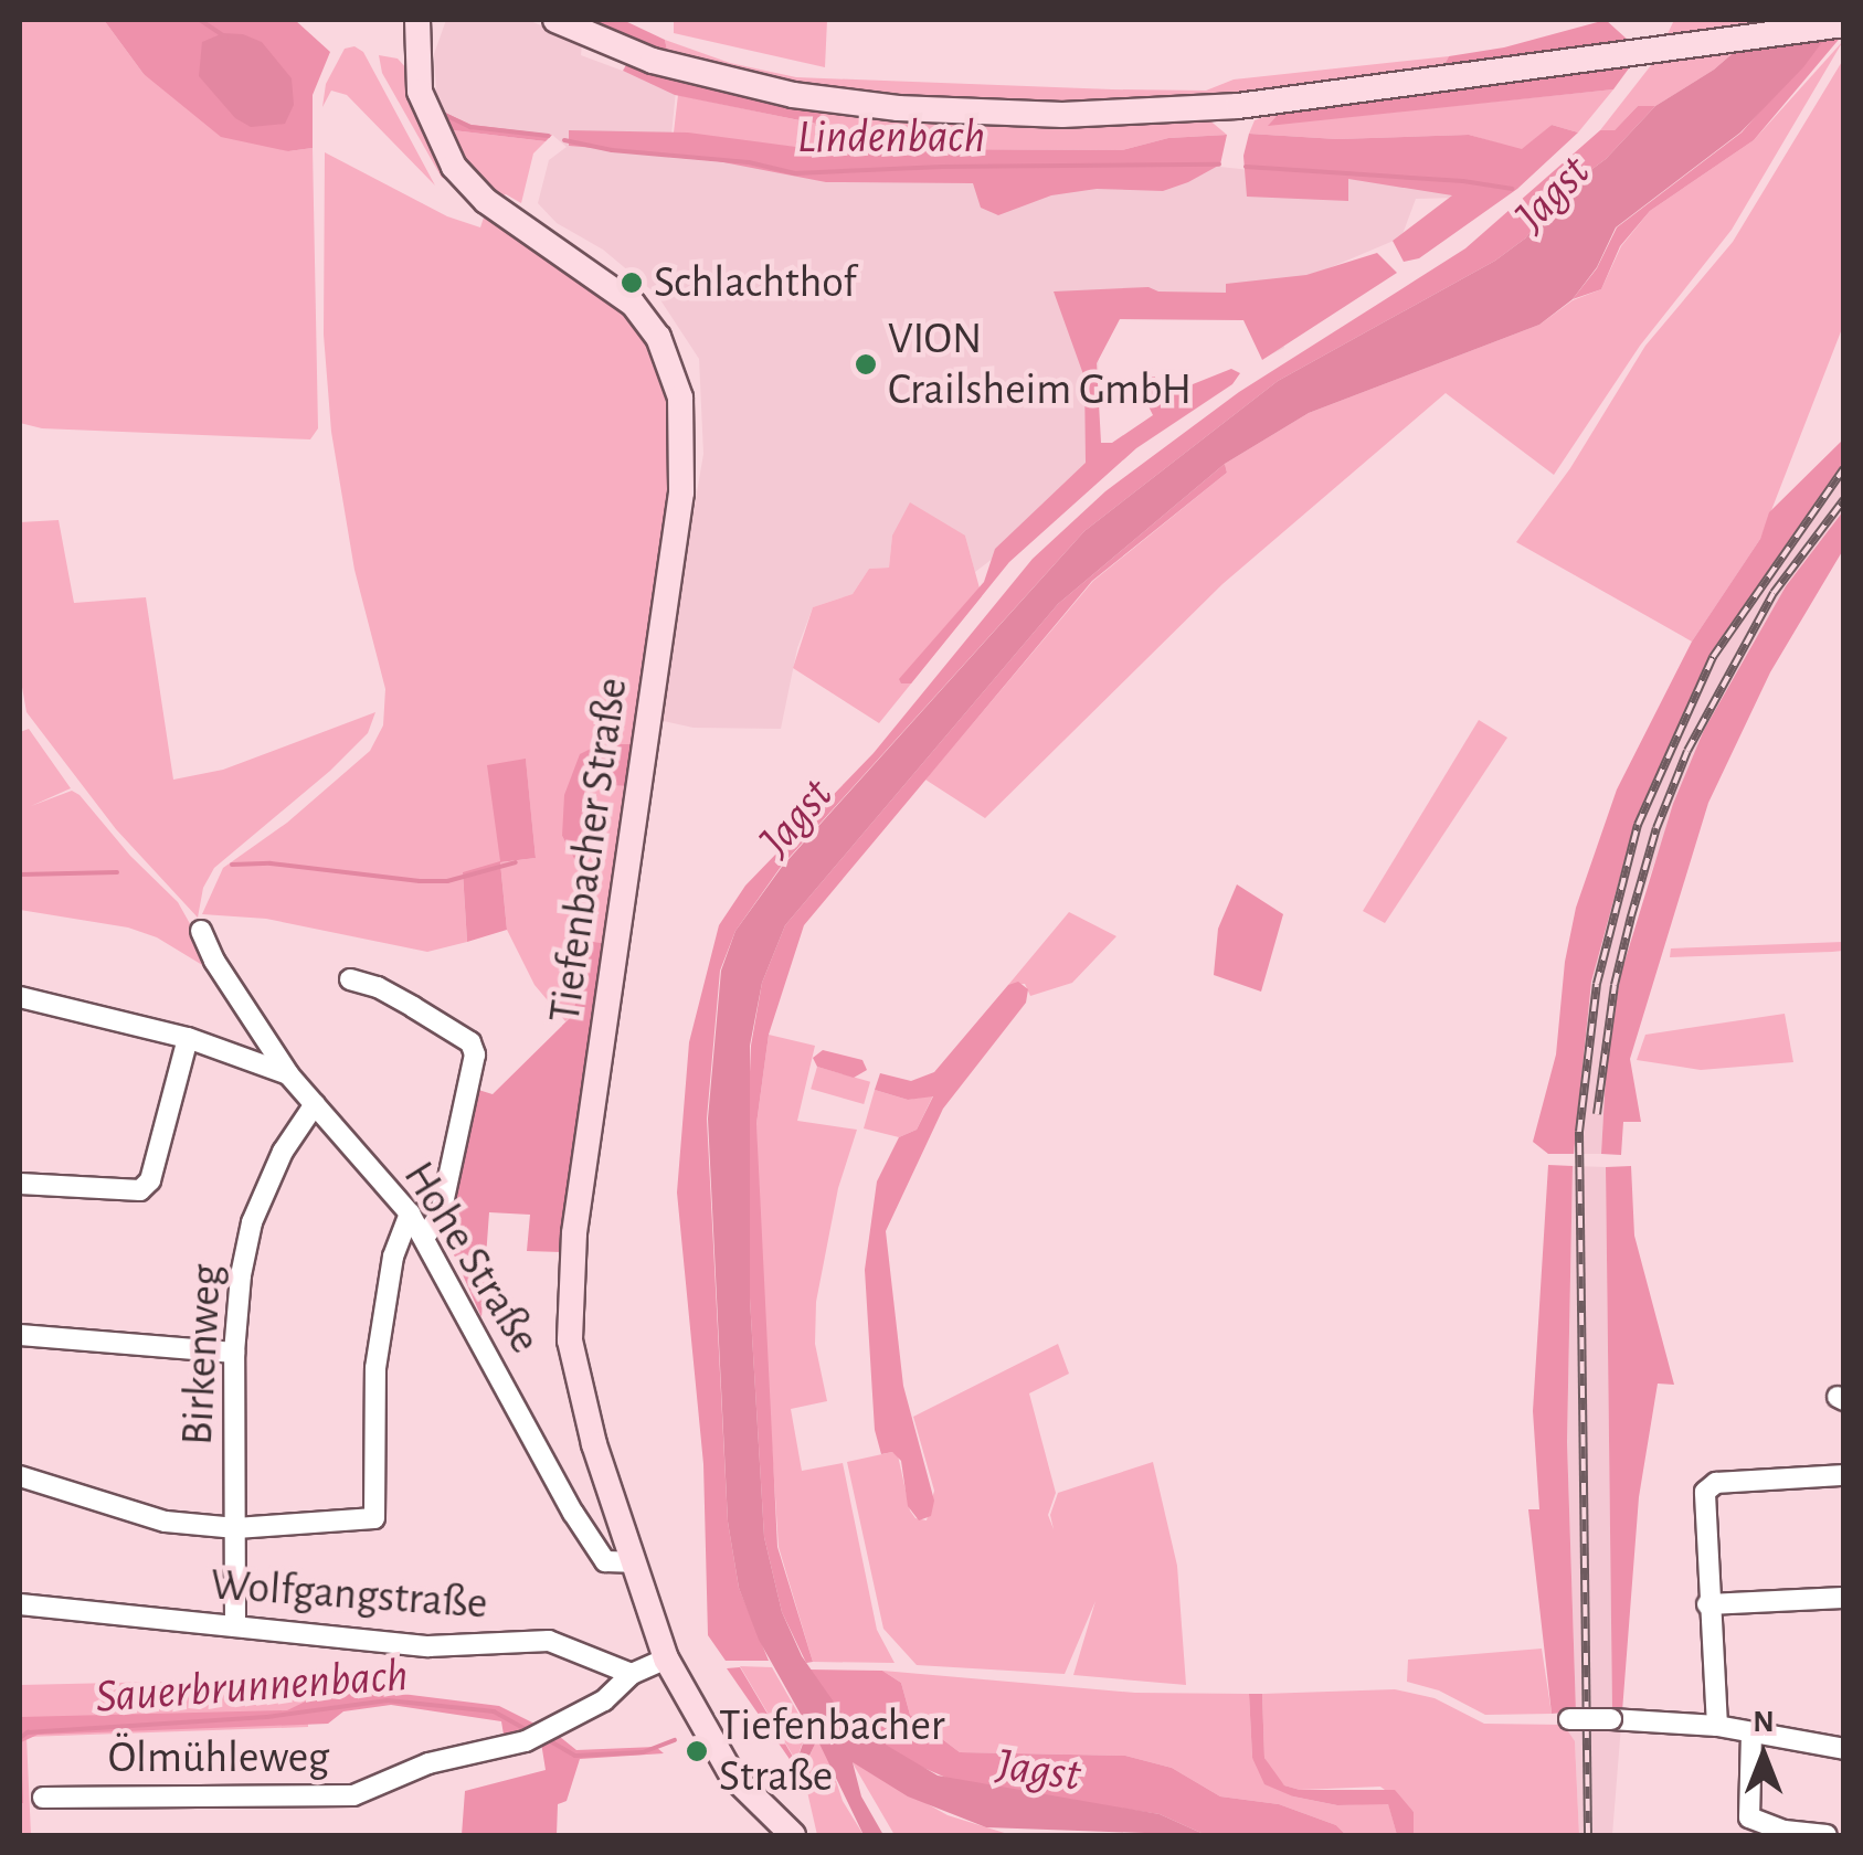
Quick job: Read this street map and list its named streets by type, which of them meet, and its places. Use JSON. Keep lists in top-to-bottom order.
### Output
{
  "streets": {
    "main road": ["Tiefenbacher Straße"],
    "street": [
      "Hohe Straße",
      "Birkenweg",
      "Wolfgangstraße",
      "Ölmühleweg"
    ]
  },
  "crossings": [
    ["Tiefenbacher Straße", "Hohe Straße"],
    ["Hohe Straße", "Birkenweg"],
    ["Birkenweg", "Wolfgangstraße"],
    ["Wolfgangstraße", "Ölmühleweg"]
  ],
  "water": ["Lindenbach", "Jagst", "Sauerbrunnenbach"],
  "places": ["Schlachthof", "VION Crailsheim GmbH", "Tiefenbacher Straße"],
  "north": "top"
}
